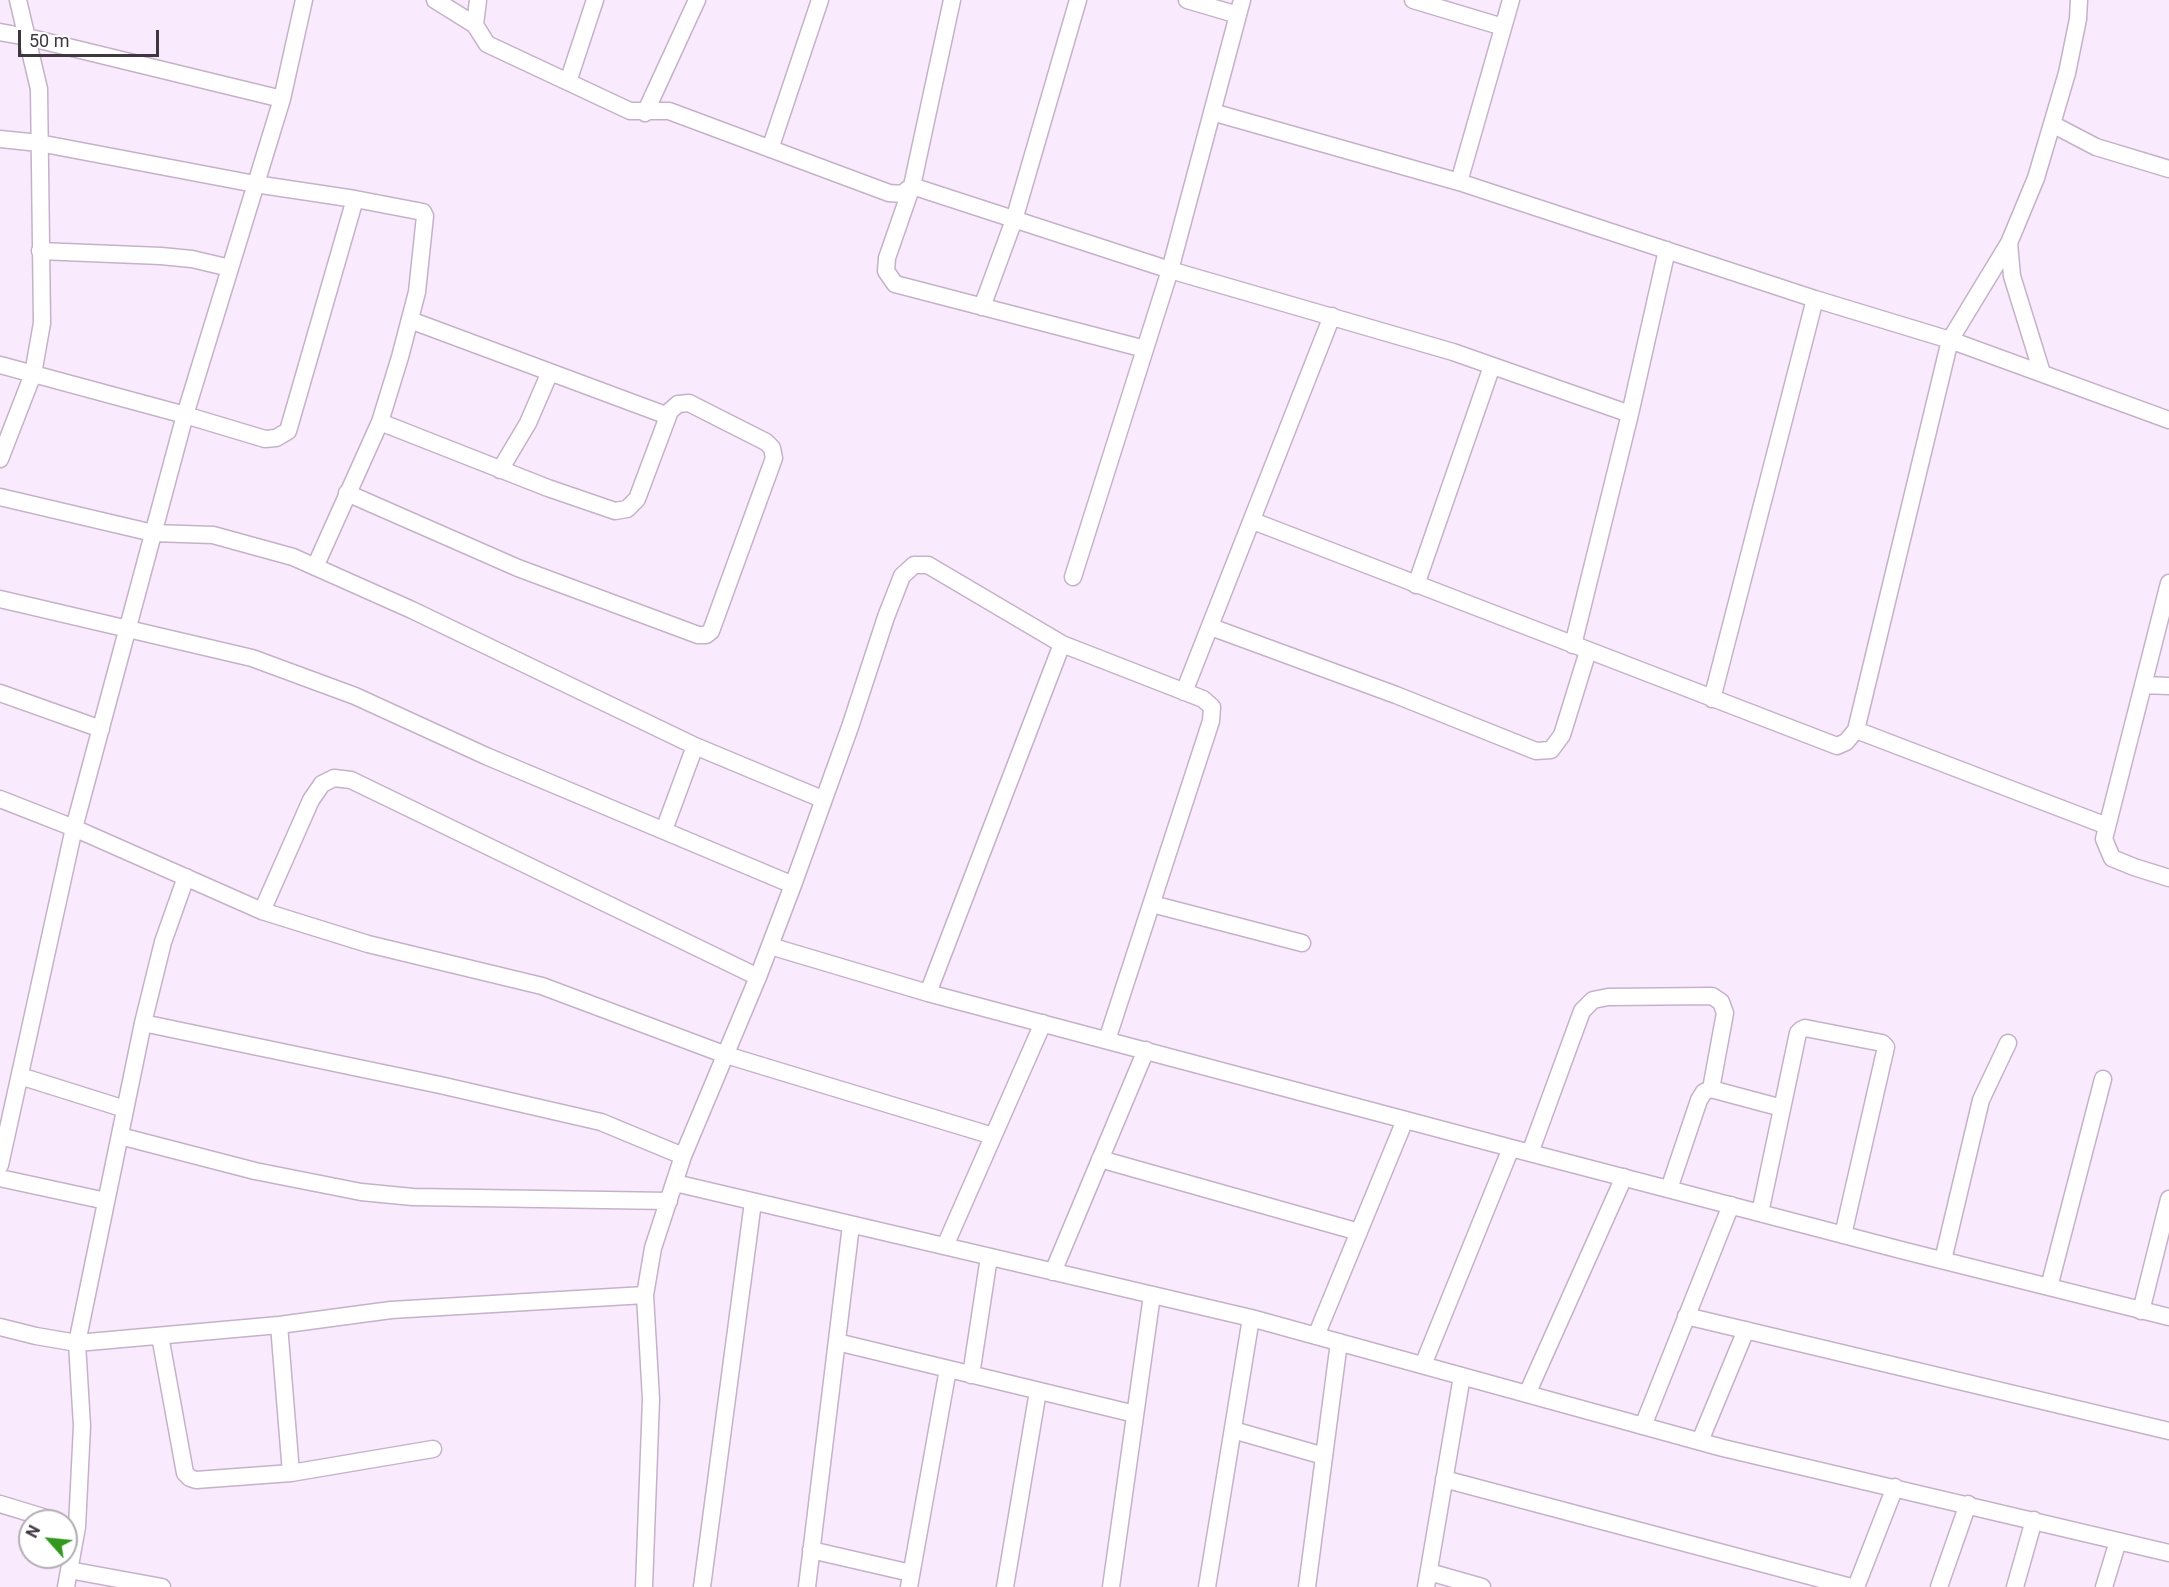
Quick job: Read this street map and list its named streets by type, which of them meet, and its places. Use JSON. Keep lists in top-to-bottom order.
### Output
{
  "scale_bar": "50 m",
  "north": "top left"
}
